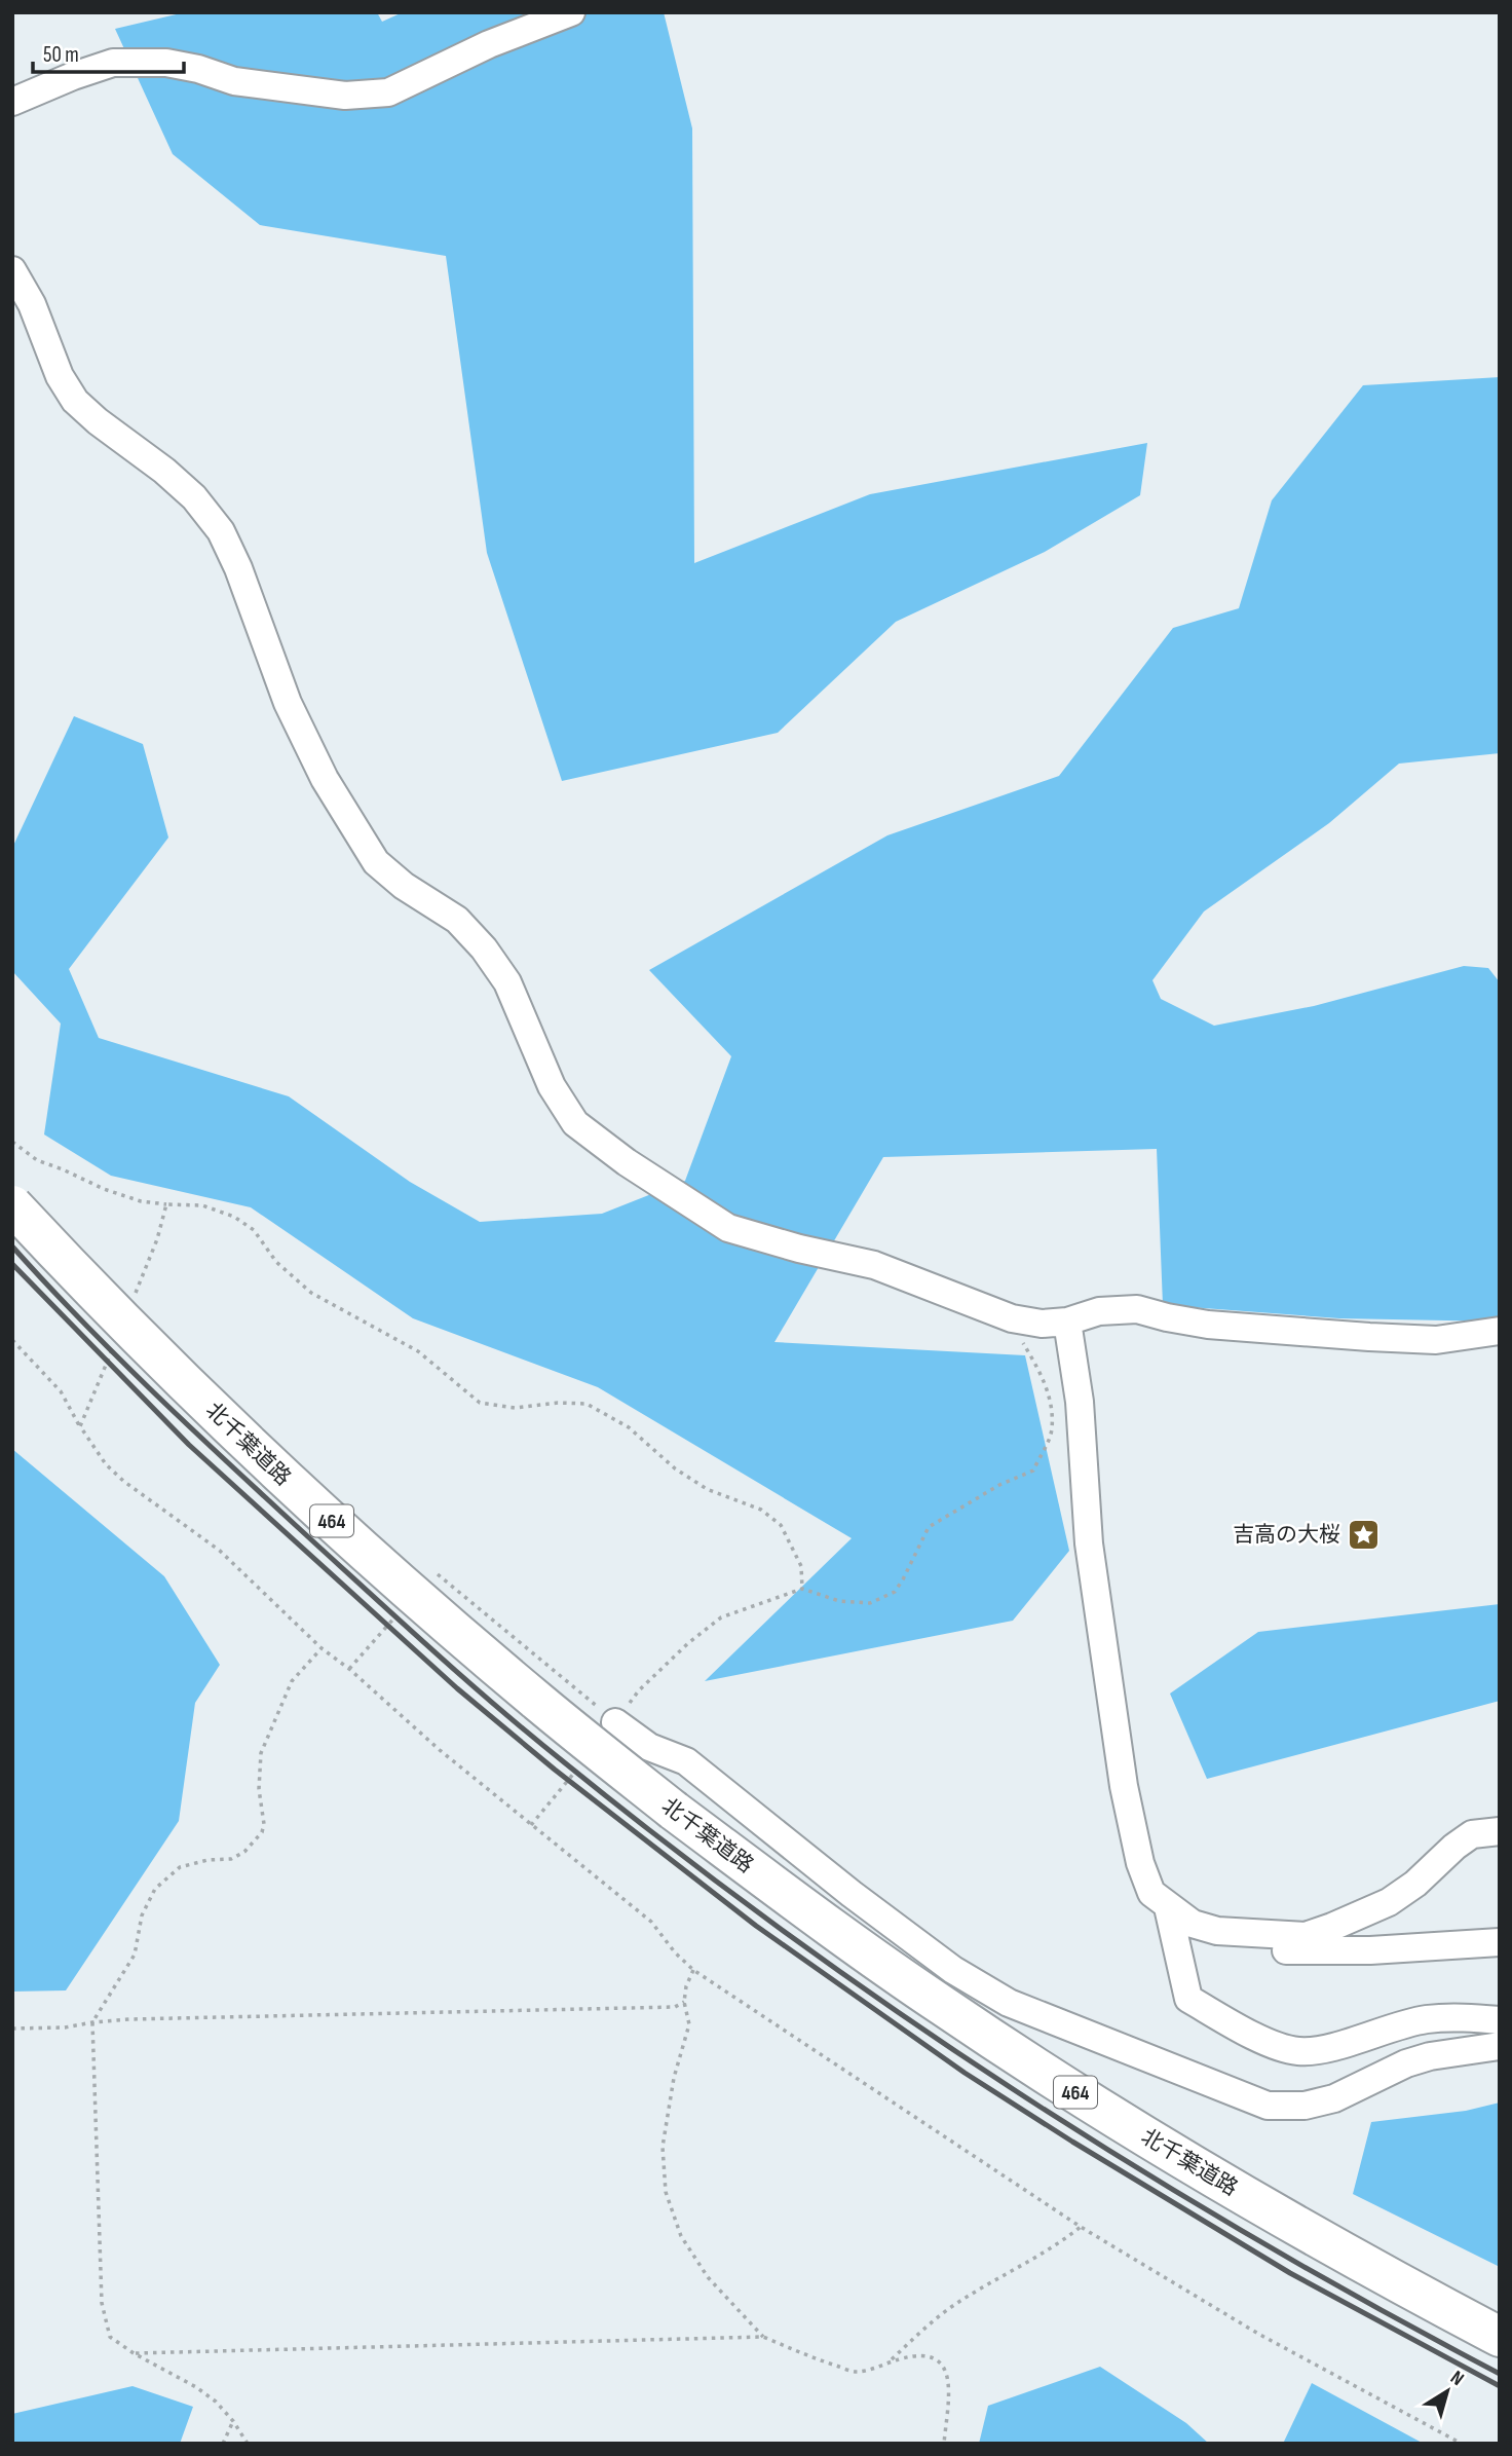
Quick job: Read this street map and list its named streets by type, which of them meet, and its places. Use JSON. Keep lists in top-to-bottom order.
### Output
{
  "streets": {
    "highway": ["北千葉道路", "464"]
  },
  "places": {
    "place": ["吉高の大桜"]
  },
  "scale_bar": "50 m",
  "north": "top right"
}
